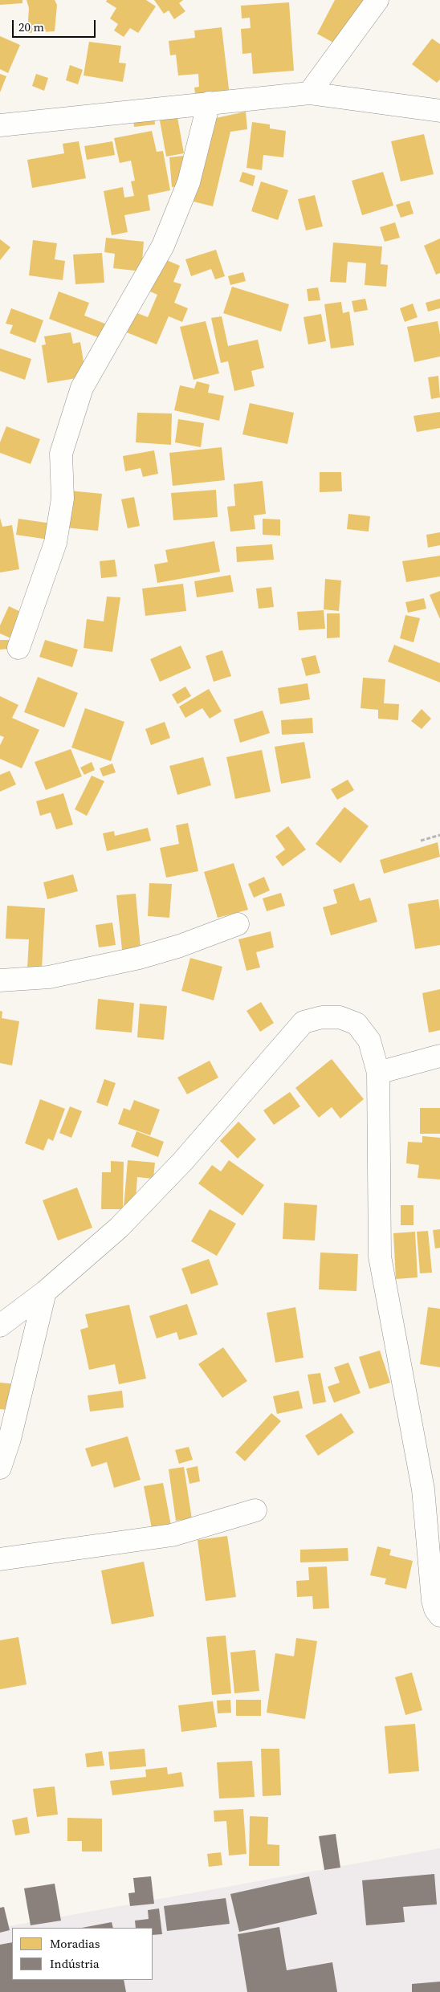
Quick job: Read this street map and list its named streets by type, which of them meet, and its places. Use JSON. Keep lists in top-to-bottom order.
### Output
{
  "legend": ["Moradias", "Indústria"],
  "scale_bar": "20 m"
}
